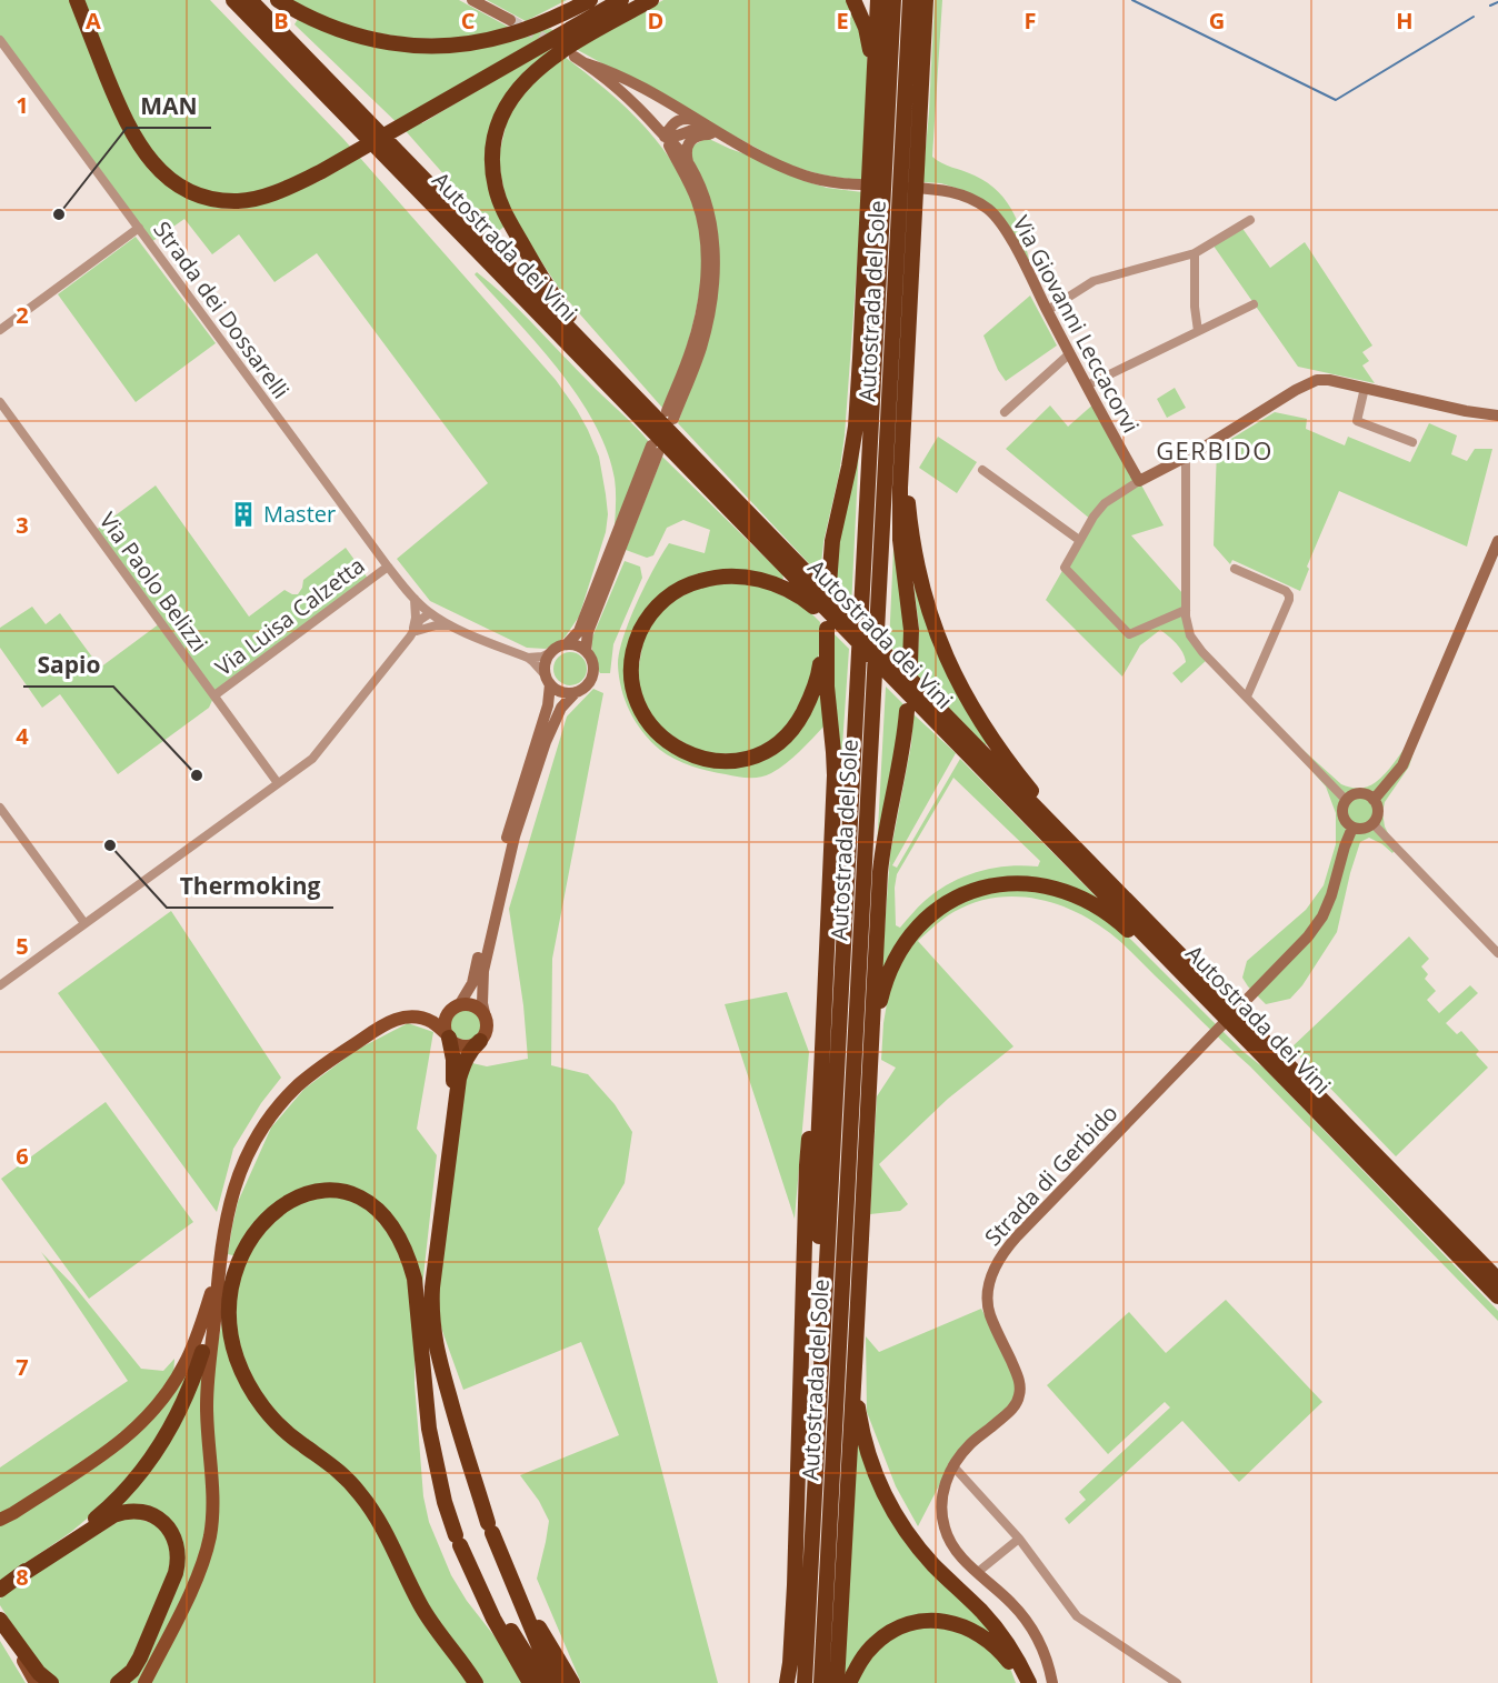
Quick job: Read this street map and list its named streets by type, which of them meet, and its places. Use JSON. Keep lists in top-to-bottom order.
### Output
{
  "streets": {
    "highway": ["Autostrada dei Vini", "Autostrada del Sole"],
    "street": [
      "Strada dei Dossarelli",
      "Via Giovanni Leccacorvi",
      "Via Paolo Belizzi",
      "Via Luisa Calzetta",
      "Strada di Gerbido"
    ]
  },
  "crossings": [
    ["Strada dei Dossarelli", "Via Luisa Calzetta"],
    ["Via Paolo Belizzi", "Via Luisa Calzetta"]
  ],
  "districts": ["GERBIDO"],
  "places": {
    "other": ["MAN", "Sapio", "Thermoking"],
    "building": ["Master"]
  },
  "grid": {
    "columns": [
      "A",
      "B",
      "C",
      "D",
      "E",
      "F",
      "G",
      "H"
    ],
    "rows": [
      "1",
      "2",
      "3",
      "4",
      "5",
      "6",
      "7",
      "8"
    ]
  }
}
